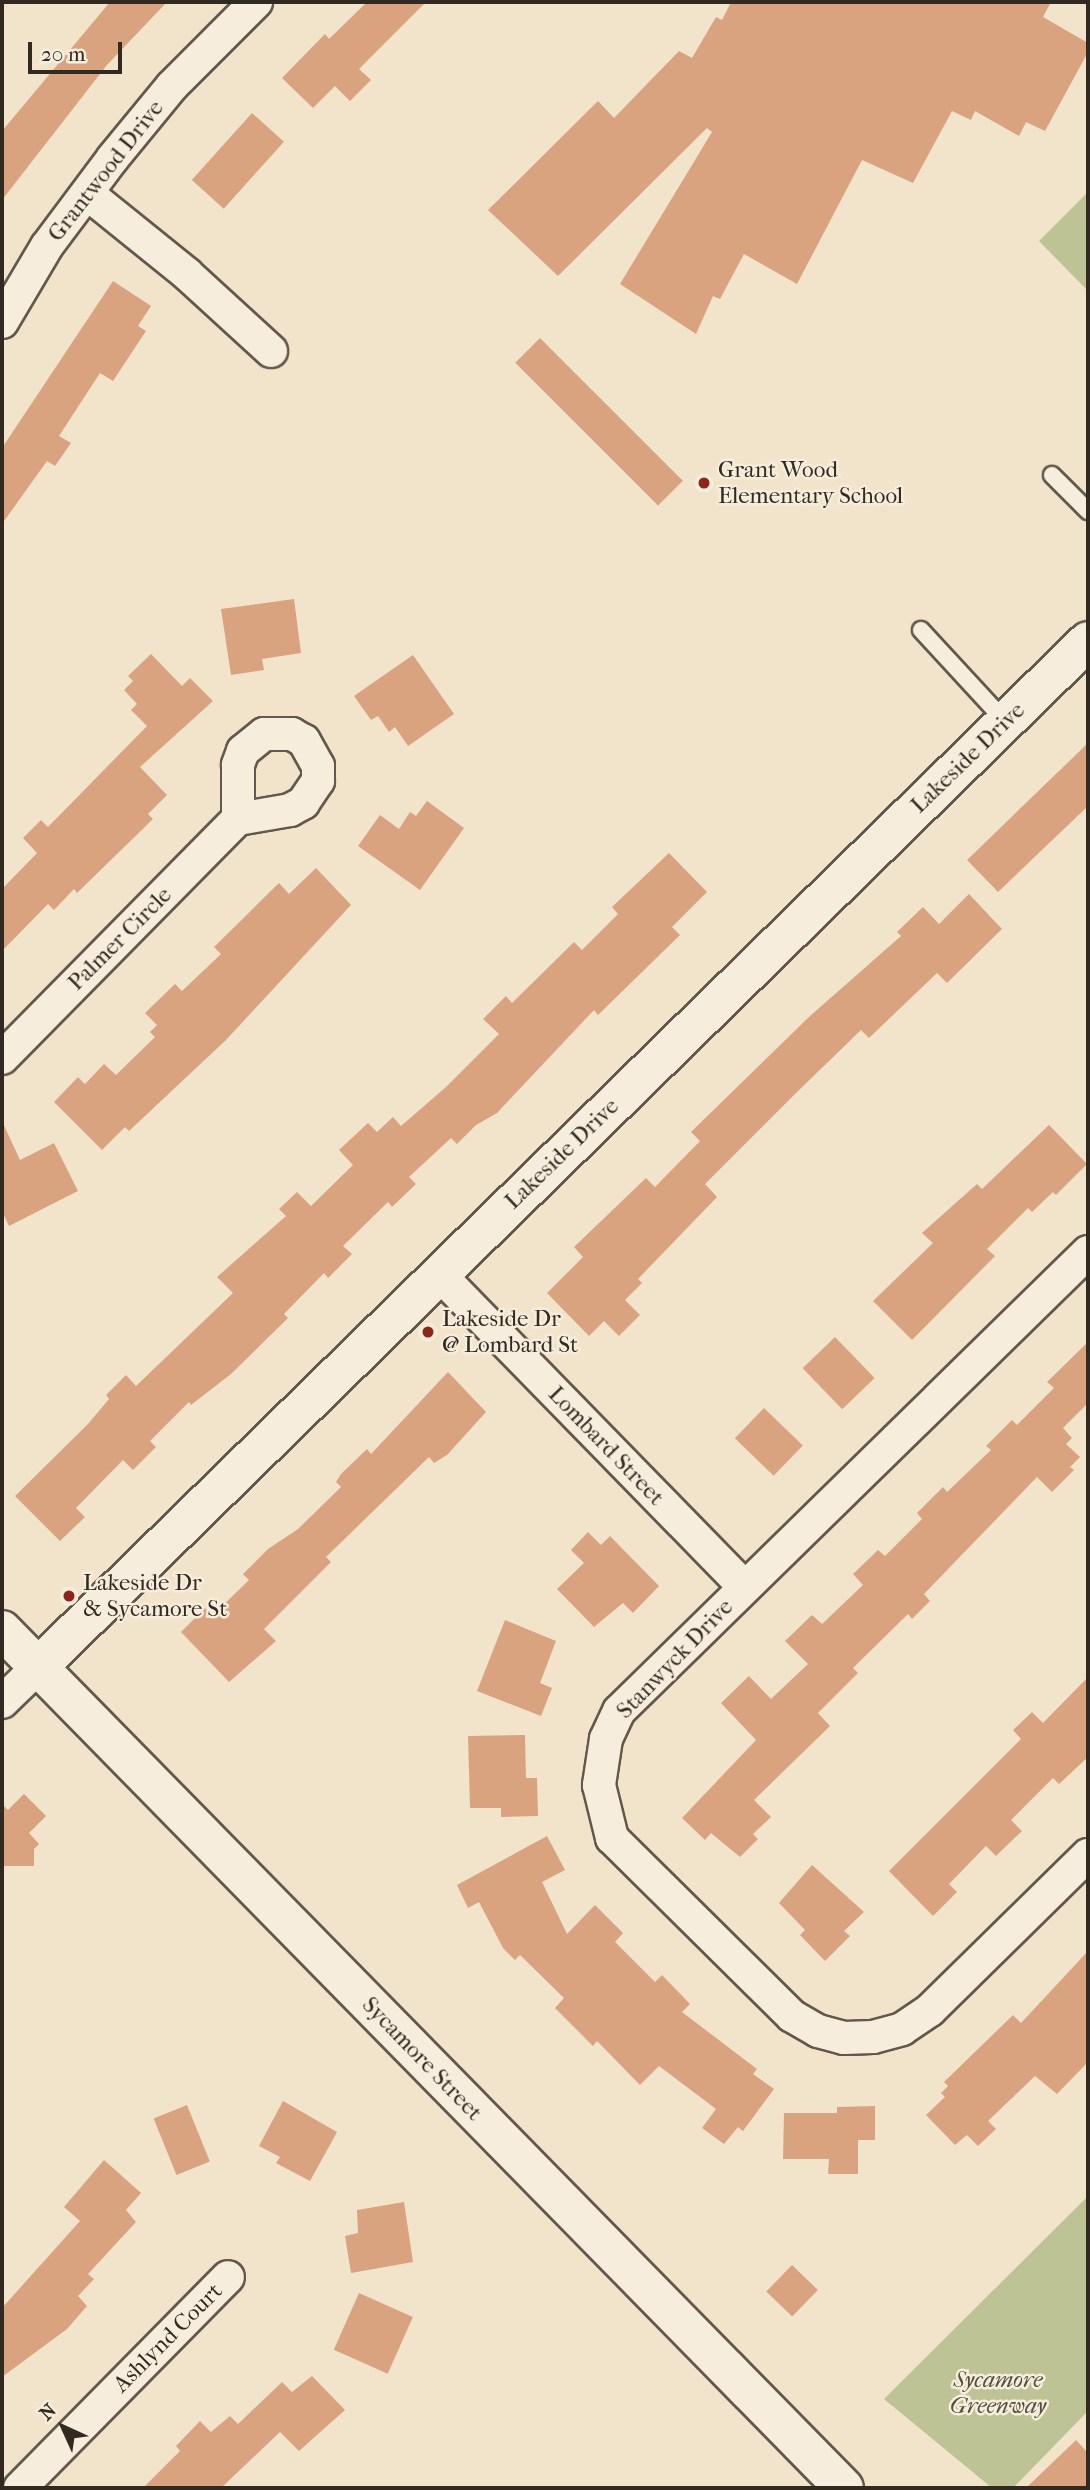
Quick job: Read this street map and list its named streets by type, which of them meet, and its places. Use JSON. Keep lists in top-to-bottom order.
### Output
{
  "streets": {
    "street": [
      "Grantwood Drive",
      "Lakeside Drive",
      "Palmer Circle",
      "Lombard Street",
      "Stanwyck Drive",
      "Sycamore Street",
      "Ashlynd Court"
    ]
  },
  "crossings": [
    ["Lakeside Drive", "Lombard Street"],
    ["Lakeside Drive", "Sycamore Street"],
    ["Lombard Street", "Stanwyck Drive"]
  ],
  "parks": ["Sycamore Greenway"],
  "places": ["Grant Wood Elementary School", "Lakeside Dr @ Lombard St", "Lakeside Dr & Sycamore St"],
  "scale_bar": "20 m",
  "north": "top left"
}
